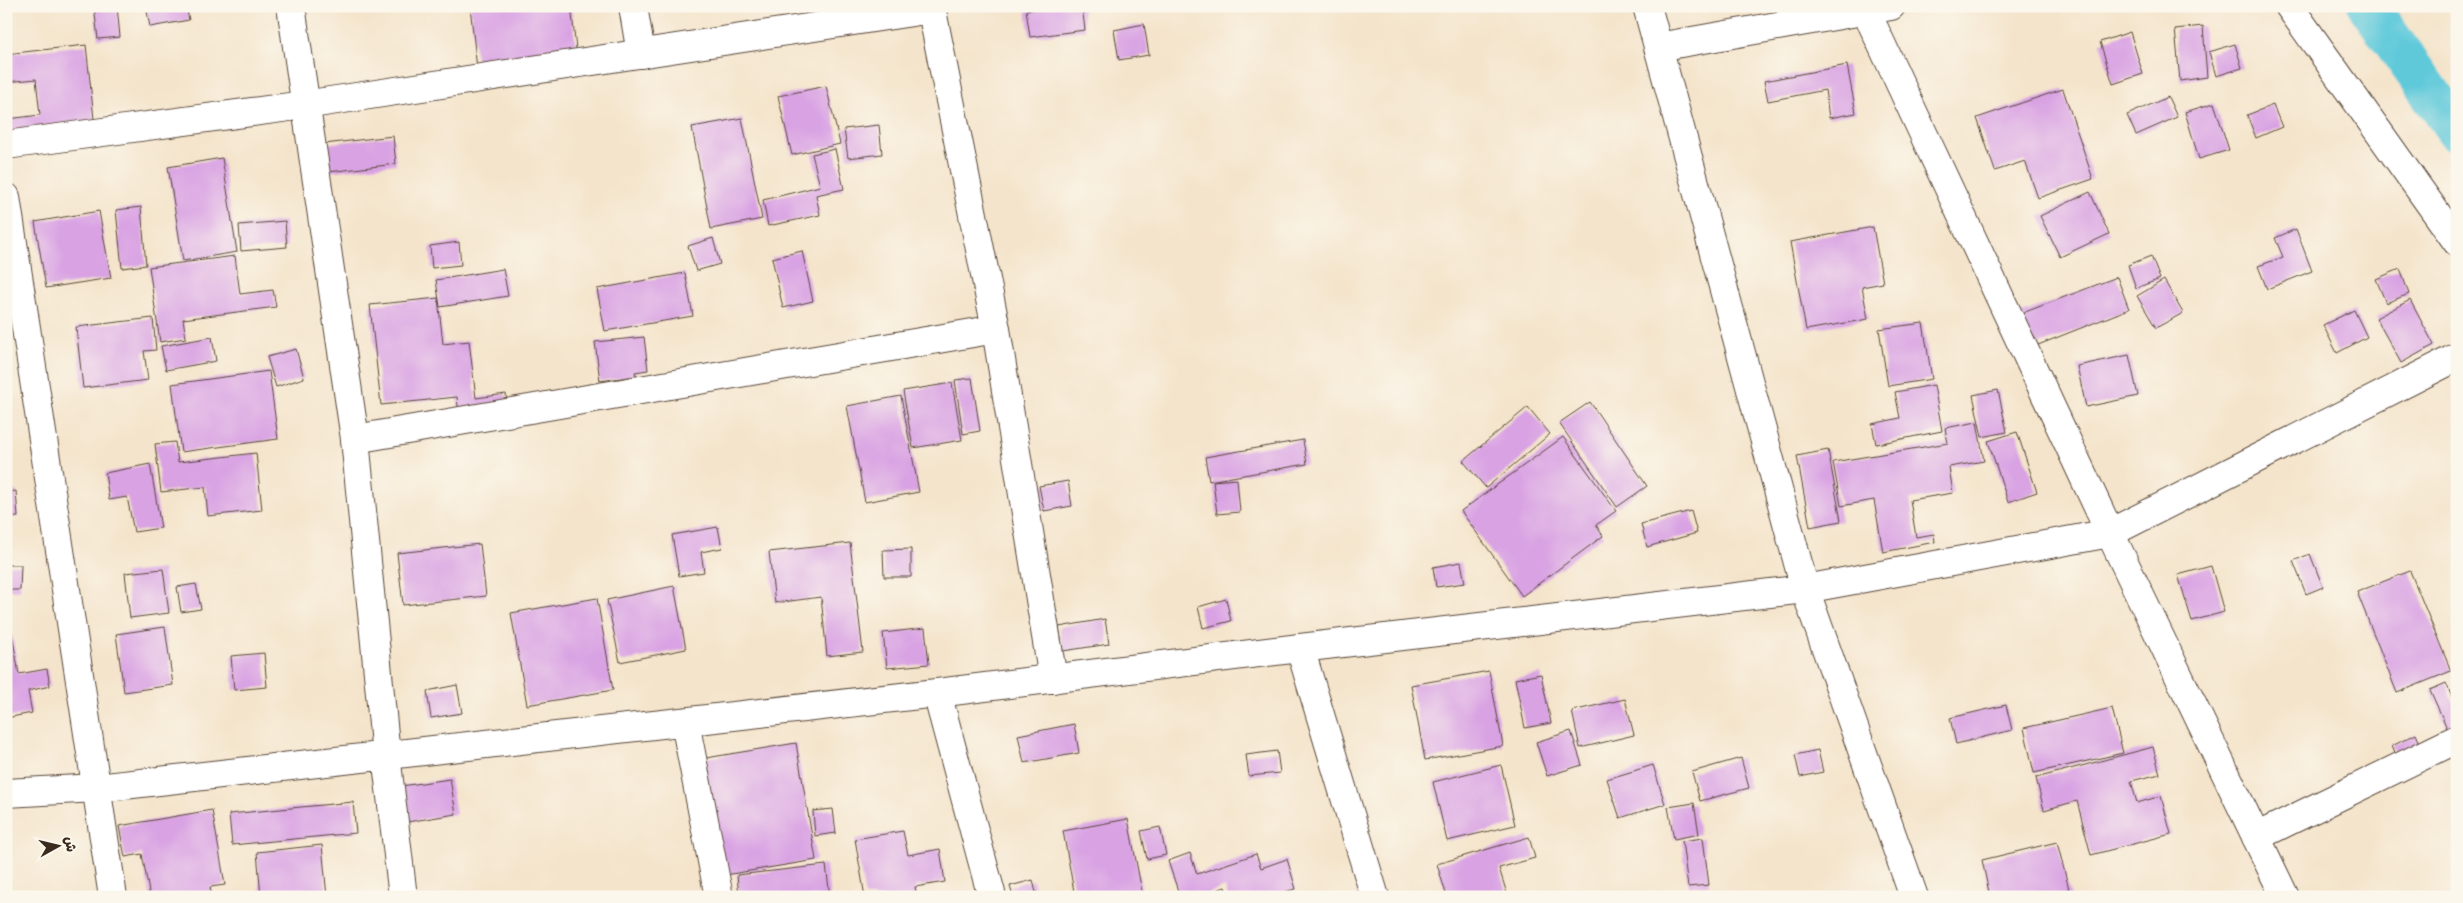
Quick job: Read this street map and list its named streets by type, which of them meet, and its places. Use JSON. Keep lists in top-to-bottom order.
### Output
{
  "north": "right"
}
